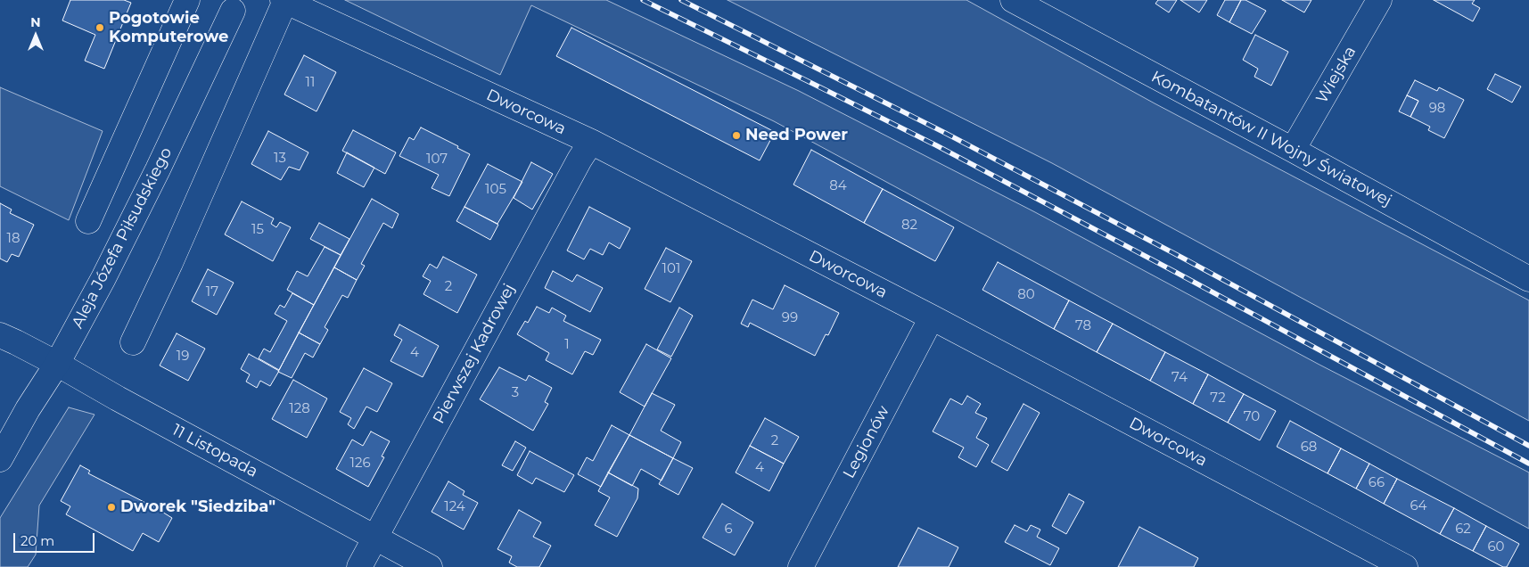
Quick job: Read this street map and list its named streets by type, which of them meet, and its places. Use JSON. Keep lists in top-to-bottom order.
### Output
{
  "streets": {
    "street": [
      "Wiejska",
      "Dworcowa",
      "Kombatantów II Wojny Światowej",
      "Aleja Józefa Piłsudskiego",
      "Pierwszej Kadrowej",
      "Legionów",
      "11 Listopada"
    ]
  },
  "crossings": [
    ["Wiejska", "Kombatantów II Wojny Światowej"],
    ["Dworcowa", "Pierwszej Kadrowej"],
    ["Dworcowa", "Legionów"],
    ["Aleja Józefa Piłsudskiego", "11 Listopada"],
    ["Pierwszej Kadrowej", "11 Listopada"]
  ],
  "places": ["Pogotowie Komputerowe", "Need Power", "Dworek \"Siedziba\""],
  "house_numbers": [
    "11",
    "98",
    "13",
    "107",
    "84",
    "105",
    "82",
    "15",
    "18",
    "101",
    "2",
    "17",
    "80",
    "99",
    "78",
    "1",
    "4",
    "19",
    "74",
    "3",
    "72",
    "128",
    "70",
    "2",
    "68",
    "126",
    "4",
    "66",
    "64",
    "124",
    "6",
    "62",
    "60"
  ],
  "scale_bar": "20 m",
  "north": "top"
}
